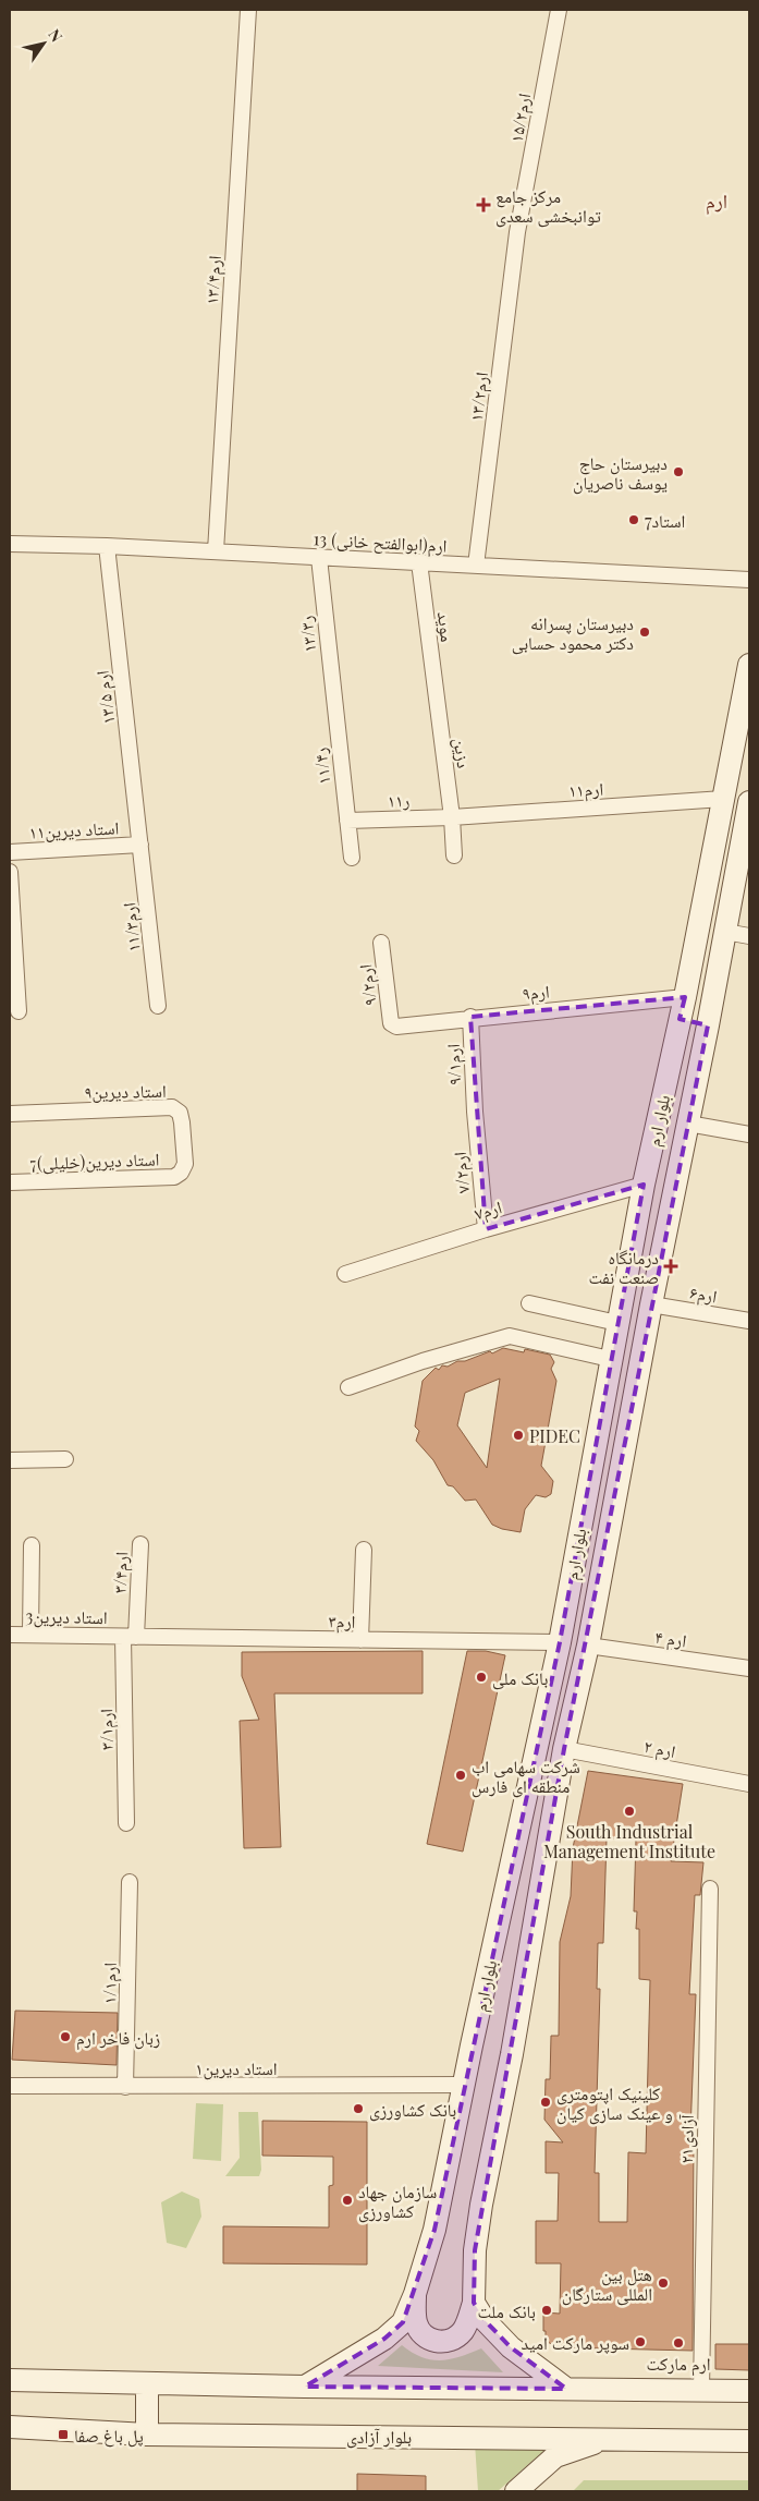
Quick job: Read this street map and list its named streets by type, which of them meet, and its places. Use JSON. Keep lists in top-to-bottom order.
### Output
{
  "streets": {
    "main road": ["بلوار ارم", "بلوار آزادی"],
    "street": [
      "۱۵/۲ارم",
      "۱۳/۴ارم",
      "۱۳/۲ارم",
      "13 ارم(ابوالفتح خانی)",
      "موید",
      "۱۳/۳ر",
      "۱۳/۵ ارم",
      "دزین",
      "۱۱/۴ر",
      "ارم۱۱",
      "۱۱ر",
      "استاد دیرین۱۱",
      "۱۱/۳ارم",
      "۹/۲ارم",
      "ارم۹",
      "۹/۱ارم",
      "استاد دیرین۹",
      "7استاد دیرین(خلیلی)",
      "۷/۲ارم",
      "ارم۷",
      "ارم۶",
      "۳/۴ارم",
      "3استاد دیرین",
      "ارم۳",
      "ارم ۴",
      "۳/۱ارم",
      "ارم ۲",
      "۱/۱ارم",
      "استاد دیرین۱",
      "آزادی۲۱"
    ]
  },
  "crossings": [
    ["۱۵/۲ارم", "۱۳/۲ارم"],
    ["۱۳/۴ارم", "13 ارم(ابوالفتح خانی)"],
    ["۱۳/۲ارم", "13 ارم(ابوالفتح خانی)"],
    ["13 ارم(ابوالفتح خانی)", "موید"],
    ["13 ارم(ابوالفتح خانی)", "۱۳/۳ر"],
    ["13 ارم(ابوالفتح خانی)", "۱۳/۵ ارم"],
    ["موید", "دزین"],
    ["۱۳/۳ر", "۱۱/۴ر"],
    ["۱۳/۵ ارم", "استاد دیرین۱۱"],
    ["۱۳/۵ ارم", "۱۱/۳ارم"],
    ["دزین", "ارم۱۱"],
    ["دزین", "۱۱ر"],
    ["۱۱/۴ر", "۱۱ر"],
    ["ارم۱۱", "۱۱ر"],
    ["ارم۱۱", "بلوار ارم"],
    ["استاد دیرین۱۱", "۱۱/۳ارم"],
    ["۹/۲ارم", "ارم۹"],
    ["ارم۹", "۹/۱ارم"],
    ["ارم۹", "بلوار ارم"],
    ["۹/۱ارم", "۷/۲ارم"],
    ["استاد دیرین۹", "7استاد دیرین(خلیلی)"],
    ["بلوار ارم", "ارم۷"],
    ["بلوار ارم", "ارم۶"],
    ["بلوار ارم", "ارم۳"],
    ["بلوار ارم", "ارم ۴"],
    ["بلوار ارم", "ارم ۲"],
    ["بلوار ارم", "استاد دیرین۱"],
    ["۷/۲ارم", "ارم۷"],
    ["۳/۴ارم", "3استاد دیرین"],
    ["۳/۴ارم", "ارم۳"],
    ["۳/۴ارم", "۳/۱ارم"],
    ["3استاد دیرین", "ارم۳"],
    ["3استاد دیرین", "۳/۱ارم"],
    ["ارم۳", "۳/۱ارم"],
    ["۱/۱ارم", "استاد دیرین۱"]
  ],
  "districts": ["ارم"],
  "places": {
    "health": ["مرکز جامع توانبخشی سعدی", "درمانگاه صنعت نفت"],
    "other": [
      "دبیرستان حاج یوسف ناصریان",
      "7استاد",
      "دبیرستان پسرانه دکتر محمود حسابی",
      "PIDEC",
      "بانک ملی",
      "شرکت سهامی اب منطقه ای فارس",
      "South Industrial Management Institute",
      "زبان فاخر ارم",
      "کلینیک اپتومتری و عینک سازی کیان",
      "بانک کشاورزی",
      "سازمان جهاد کشاورزی",
      "هتل بین المللی ستارگان",
      "بانک ملت",
      "سوپر مارکت امید",
      "ارم مارکت"
    ],
    "transit": ["پل باغ صفا"]
  },
  "north": "top right"
}
